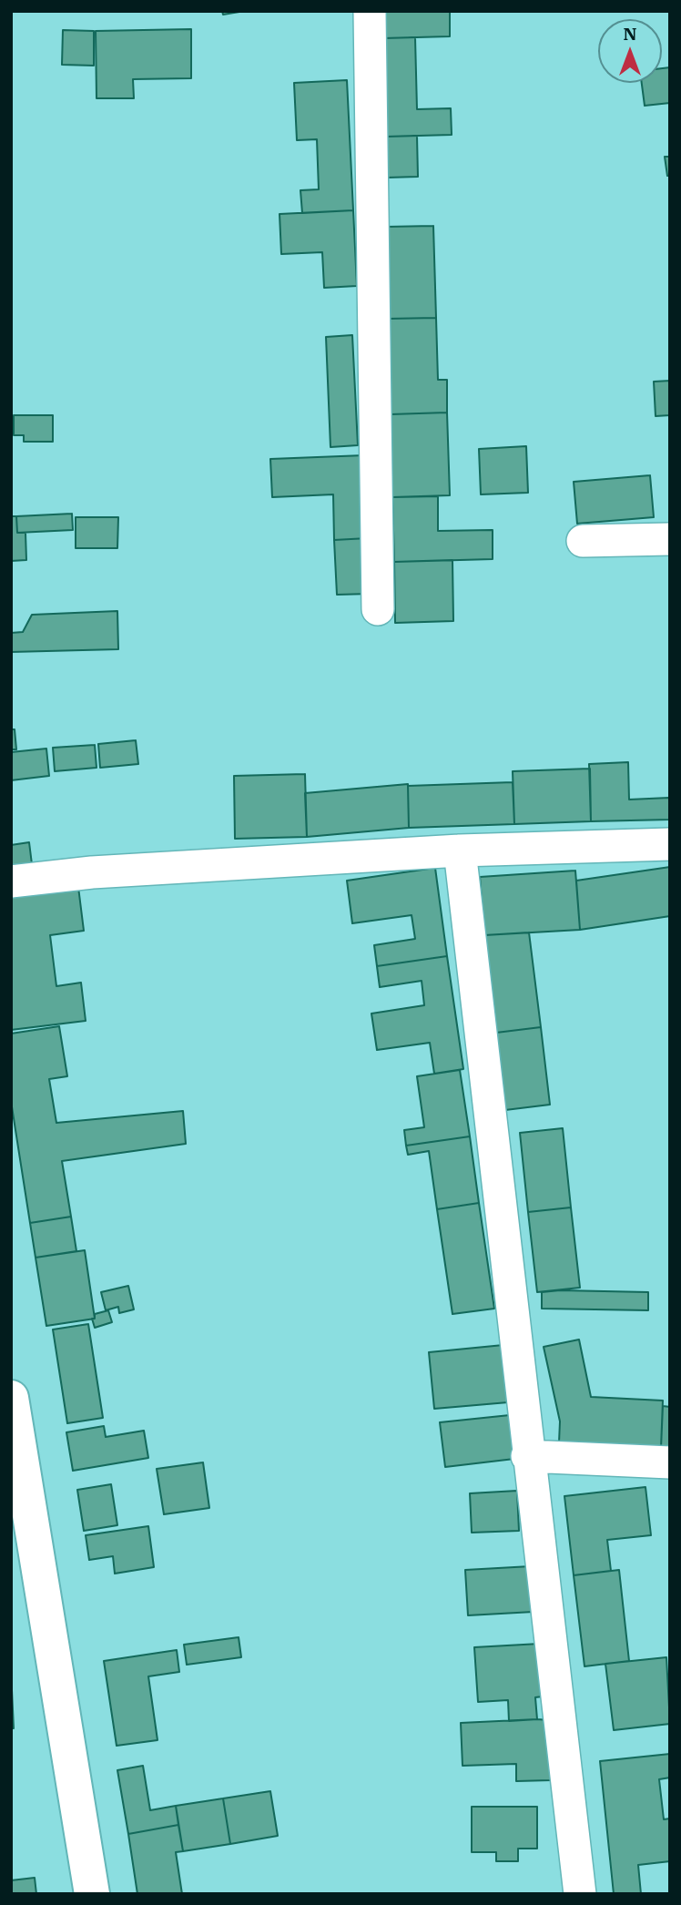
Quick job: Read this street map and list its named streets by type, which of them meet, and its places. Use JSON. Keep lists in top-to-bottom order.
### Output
{
  "north": "top"
}
